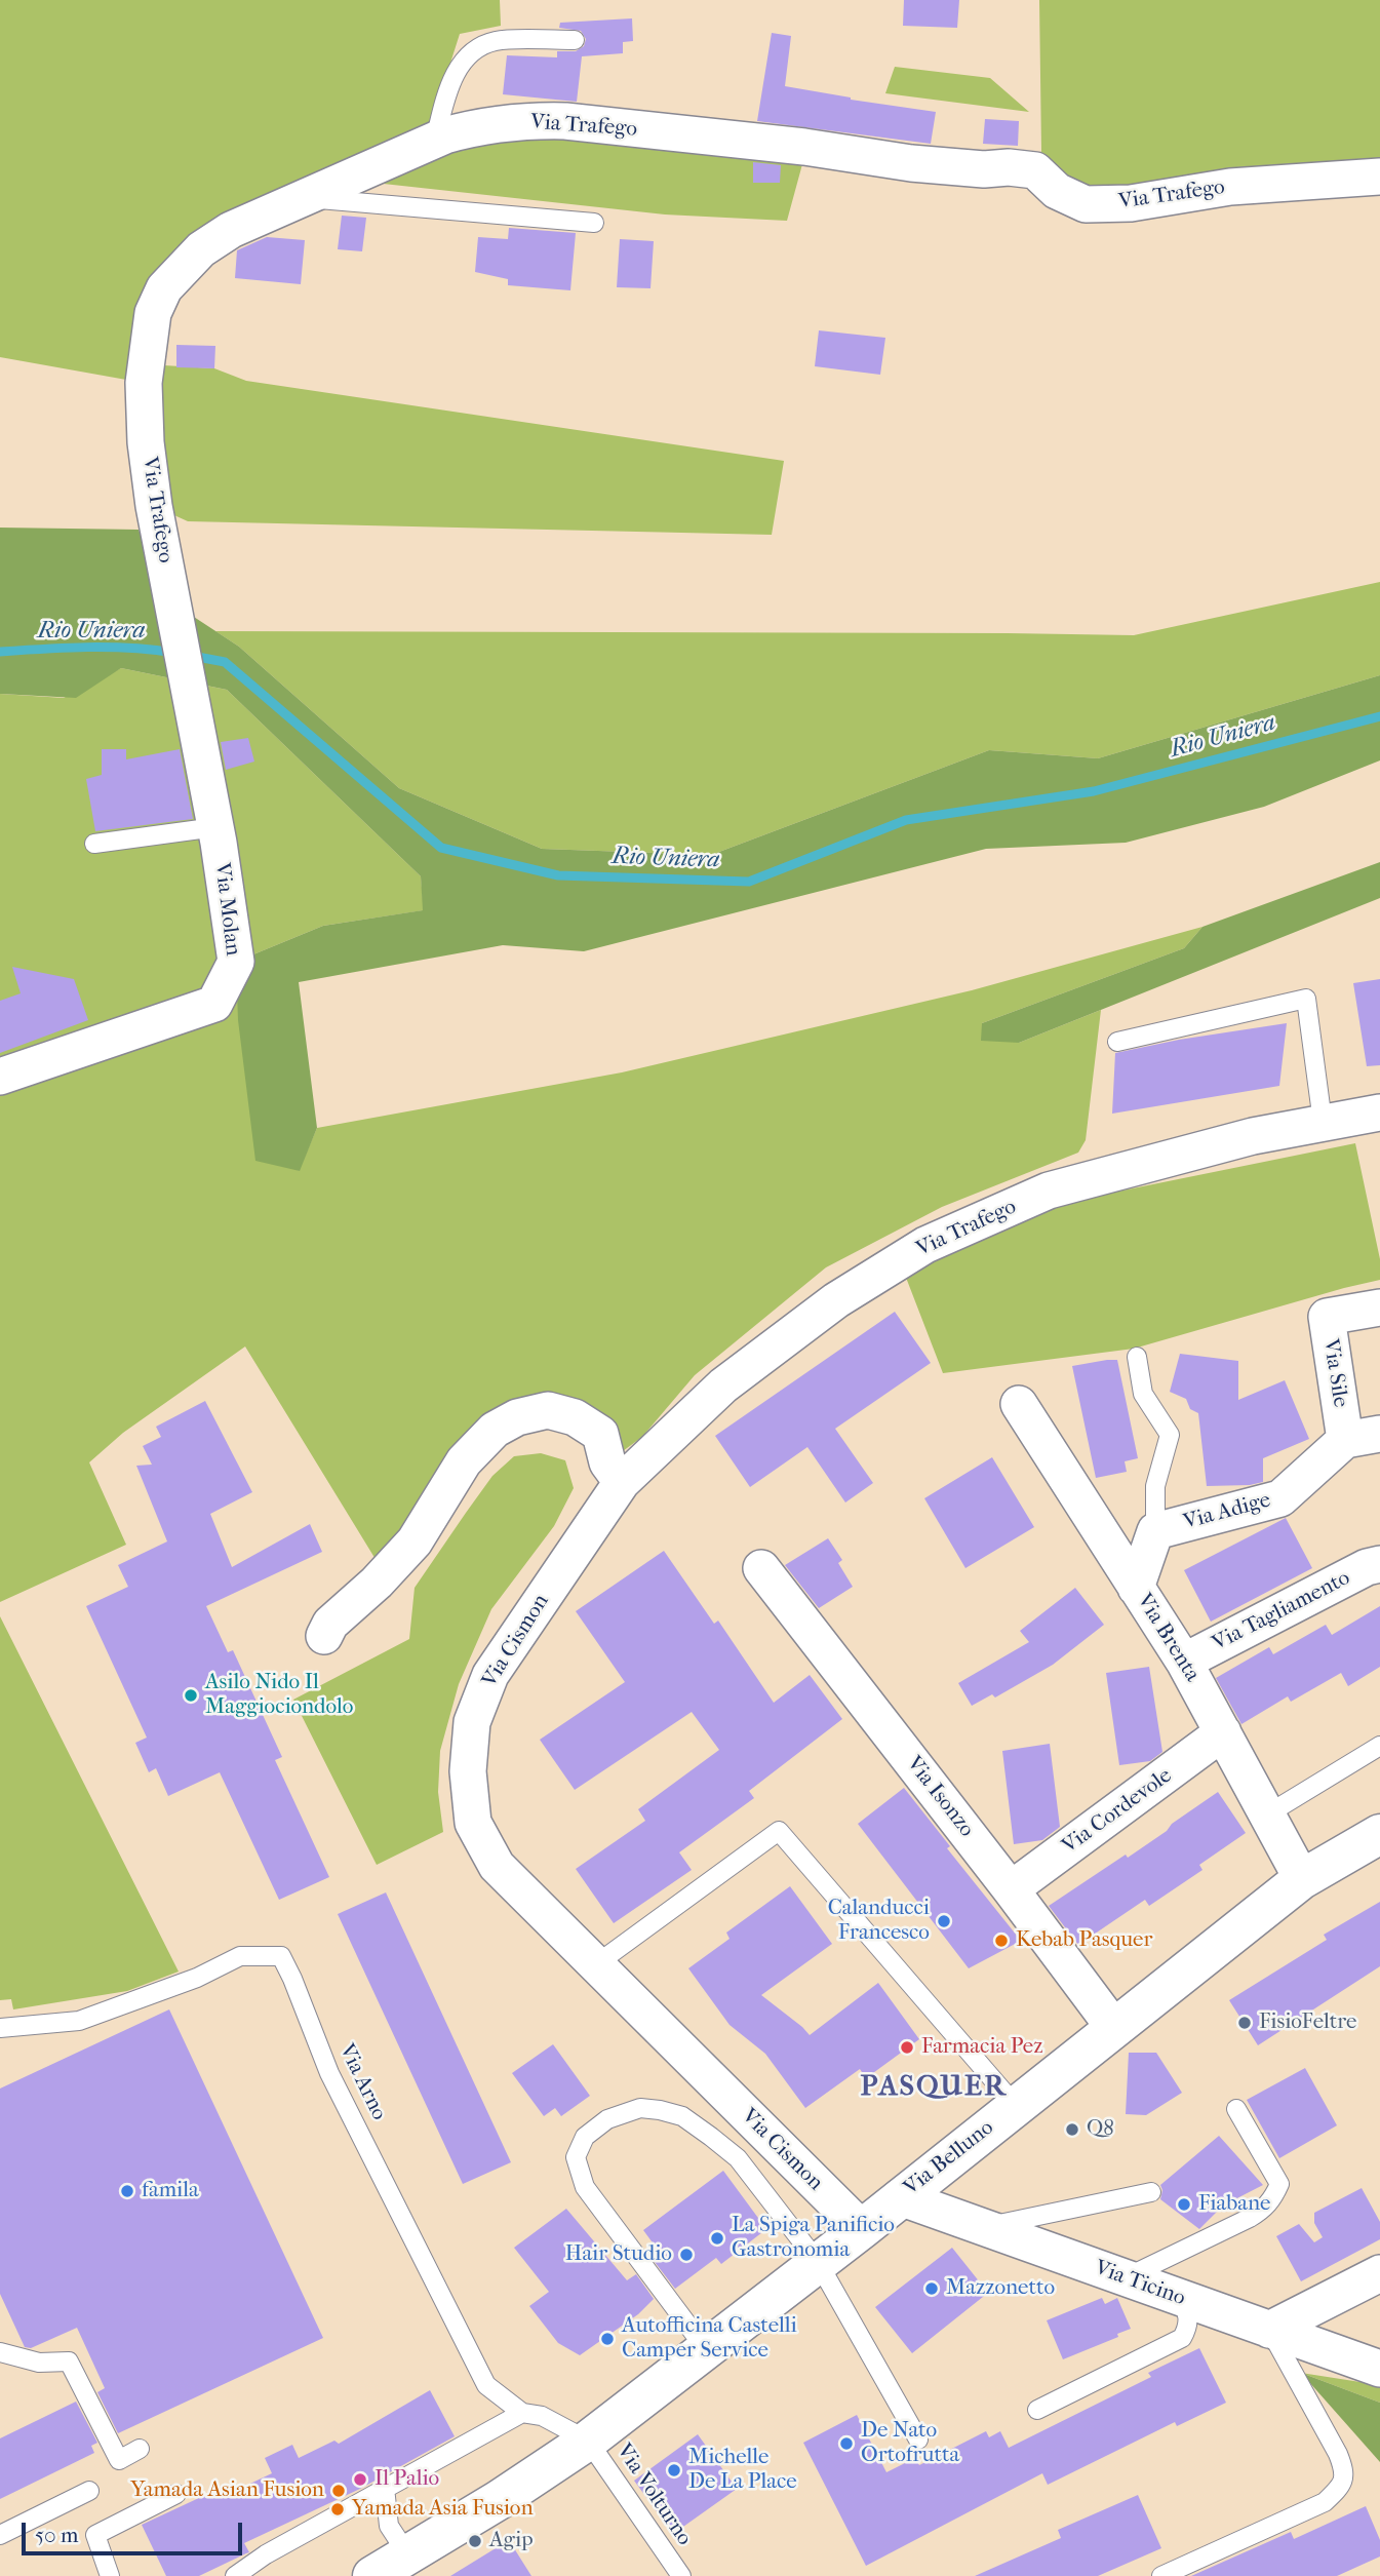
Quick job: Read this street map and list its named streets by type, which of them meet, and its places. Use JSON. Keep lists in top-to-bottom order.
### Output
{
  "streets": {
    "main road": ["Via Belluno"],
    "street": [
      "Via Trafego",
      "Via Molan",
      "Via Sile",
      "Via Adige",
      "Via Tagliamento",
      "Via Brenta",
      "Via Cismon",
      "Via Isonzo",
      "Via Cordevole",
      "Via Ticino"
    ],
    "lane": ["Via Arno", "Via Volturno"]
  },
  "crossings": [
    ["Via Trafego", "Via Molan"],
    ["Via Trafego", "Via Cismon"],
    ["Via Sile", "Via Adige"],
    ["Via Adige", "Via Brenta"],
    ["Via Tagliamento", "Via Brenta"],
    ["Via Brenta", "Via Cordevole"],
    ["Via Brenta", "Via Belluno"],
    ["Via Cismon", "Via Belluno"],
    ["Via Isonzo", "Via Cordevole"],
    ["Via Isonzo", "Via Belluno"],
    ["Via Arno", "Via Belluno"],
    ["Via Arno", "Via Volturno"],
    ["Via Belluno", "Via Ticino"],
    ["Via Belluno", "Via Volturno"]
  ],
  "districts": ["PASQUER"],
  "water": ["Rio Uniera"],
  "places": [
    "Asilo Nido Il Maggiociondolo",
    "Calanducci Francesco",
    "Kebab Pasquer",
    "FisioFeltre",
    "Farmacia Pez",
    "Q8",
    "famila",
    "Fiabane",
    "La Spiga Panificio Gastronomia",
    "Hair Studio",
    "Mazzonetto",
    "Autofficina Castelli Camper Service",
    "De Nato Ortofrutta",
    "Michelle De La Place",
    "Il Palio",
    "Yamada Asian Fusion",
    "Yamada Asia Fusion",
    "Agip"
  ],
  "scale_bar": "50 m"
}
